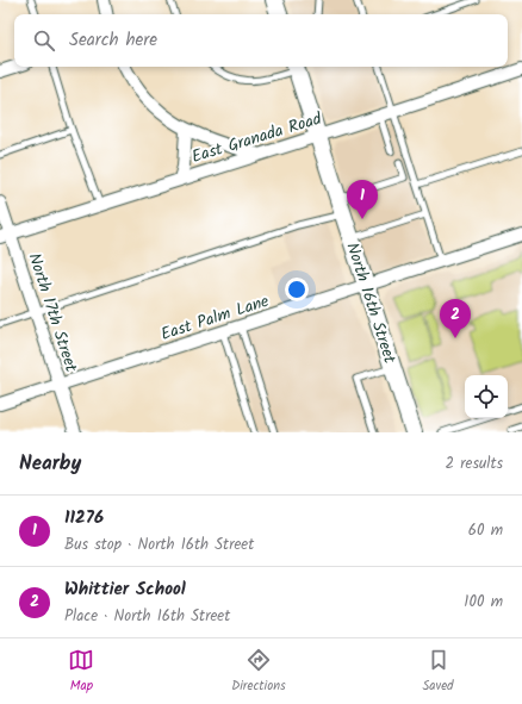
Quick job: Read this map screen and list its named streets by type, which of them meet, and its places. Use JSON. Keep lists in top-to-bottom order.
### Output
{
  "streets": {
    "main road": ["North 16th Street"],
    "street": ["East Granada Road", "North 17th Street", "East Palm Lane"]
  },
  "crossings": [
    ["East Granada Road", "North 16th Street"],
    ["East Granada Road", "North 17th Street"],
    ["North 16th Street", "East Palm Lane"],
    ["North 17th Street", "East Palm Lane"]
  ],
  "page": {
    "search": "Search here",
    "pins": ["1", "2"],
    "heading": ["Nearby", "2 results"],
    "list": [
      {
        "mark": "1",
        "name": "11276",
        "note": "Bus stop · North 16th Street",
        "value": "60 m"
      },
      {
        "mark": "2",
        "name": "Whittier School",
        "note": "Place · North 16th Street",
        "value": "100 m"
      }
    ],
    "nav": ["Map", "Directions", "Saved"]
  }
}
